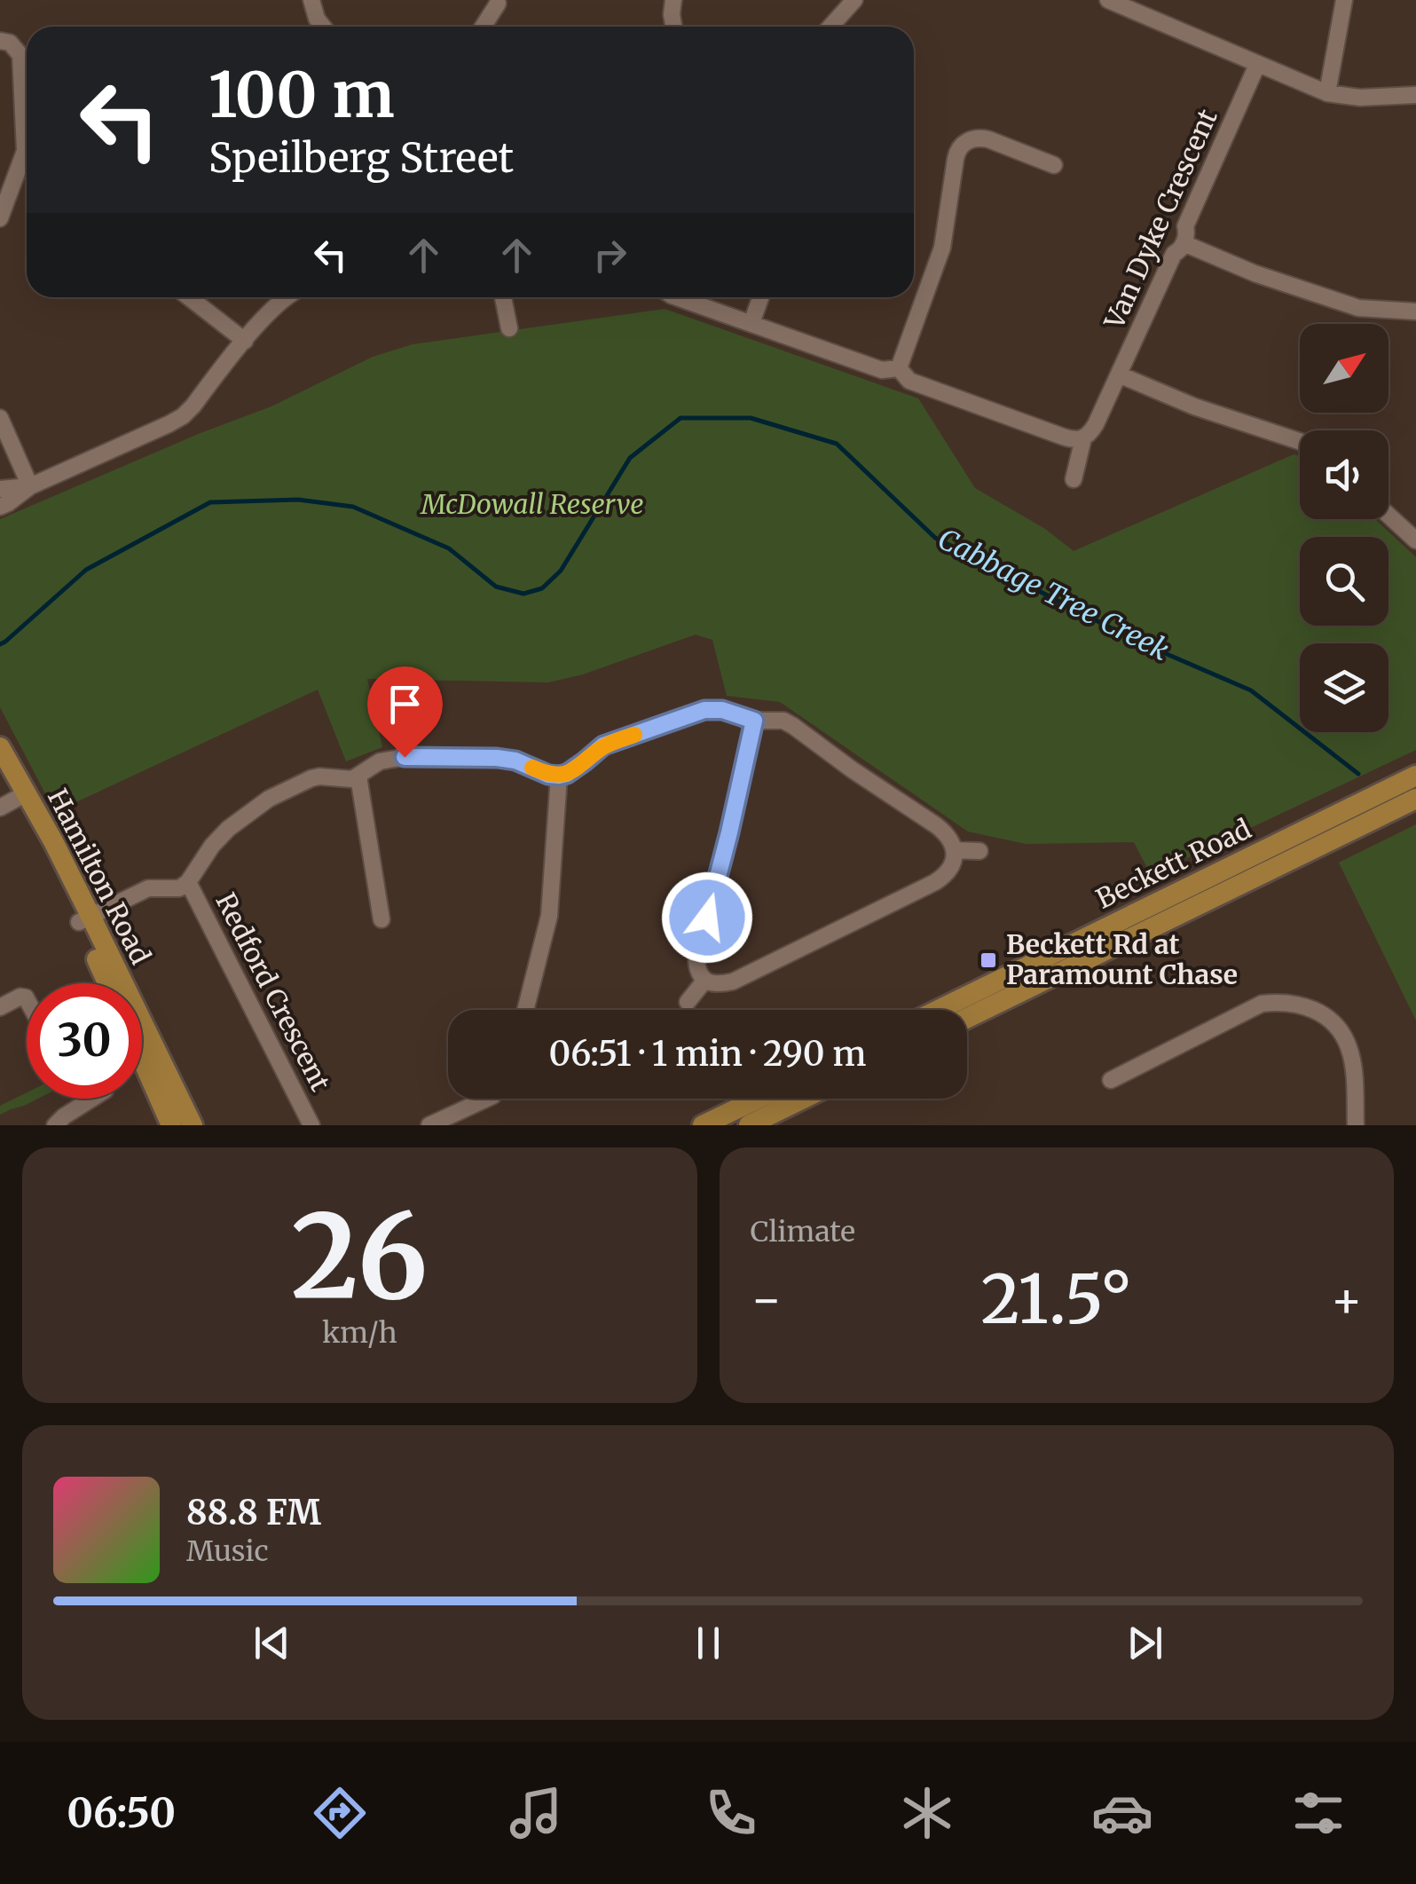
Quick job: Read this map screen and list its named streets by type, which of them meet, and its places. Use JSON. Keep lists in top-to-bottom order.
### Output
{
  "streets": {
    "main road": ["Beckett Road", "Hamilton Road"],
    "street": ["Van Dyke Crescent", "Redford Crescent"]
  },
  "water": ["Cabbage Tree Creek"],
  "parks": ["McDowall Reserve"],
  "places": {
    "transit": ["Beckett Rd at Paramount Chase"]
  },
  "north": "top right",
  "page": {
    "turn": ["100 m", "Speilberg Street"],
    "limit": "30",
    "trip": "06:51 · 1 min · 290 m",
    "tile": [
      ["26", "km/h"],
      "Climate"
    ],
    "heat": ["−", "21.5°", "+"],
    "song": ["88.8 FM", "Music"],
    "tabs": "06:50"
  }
}
